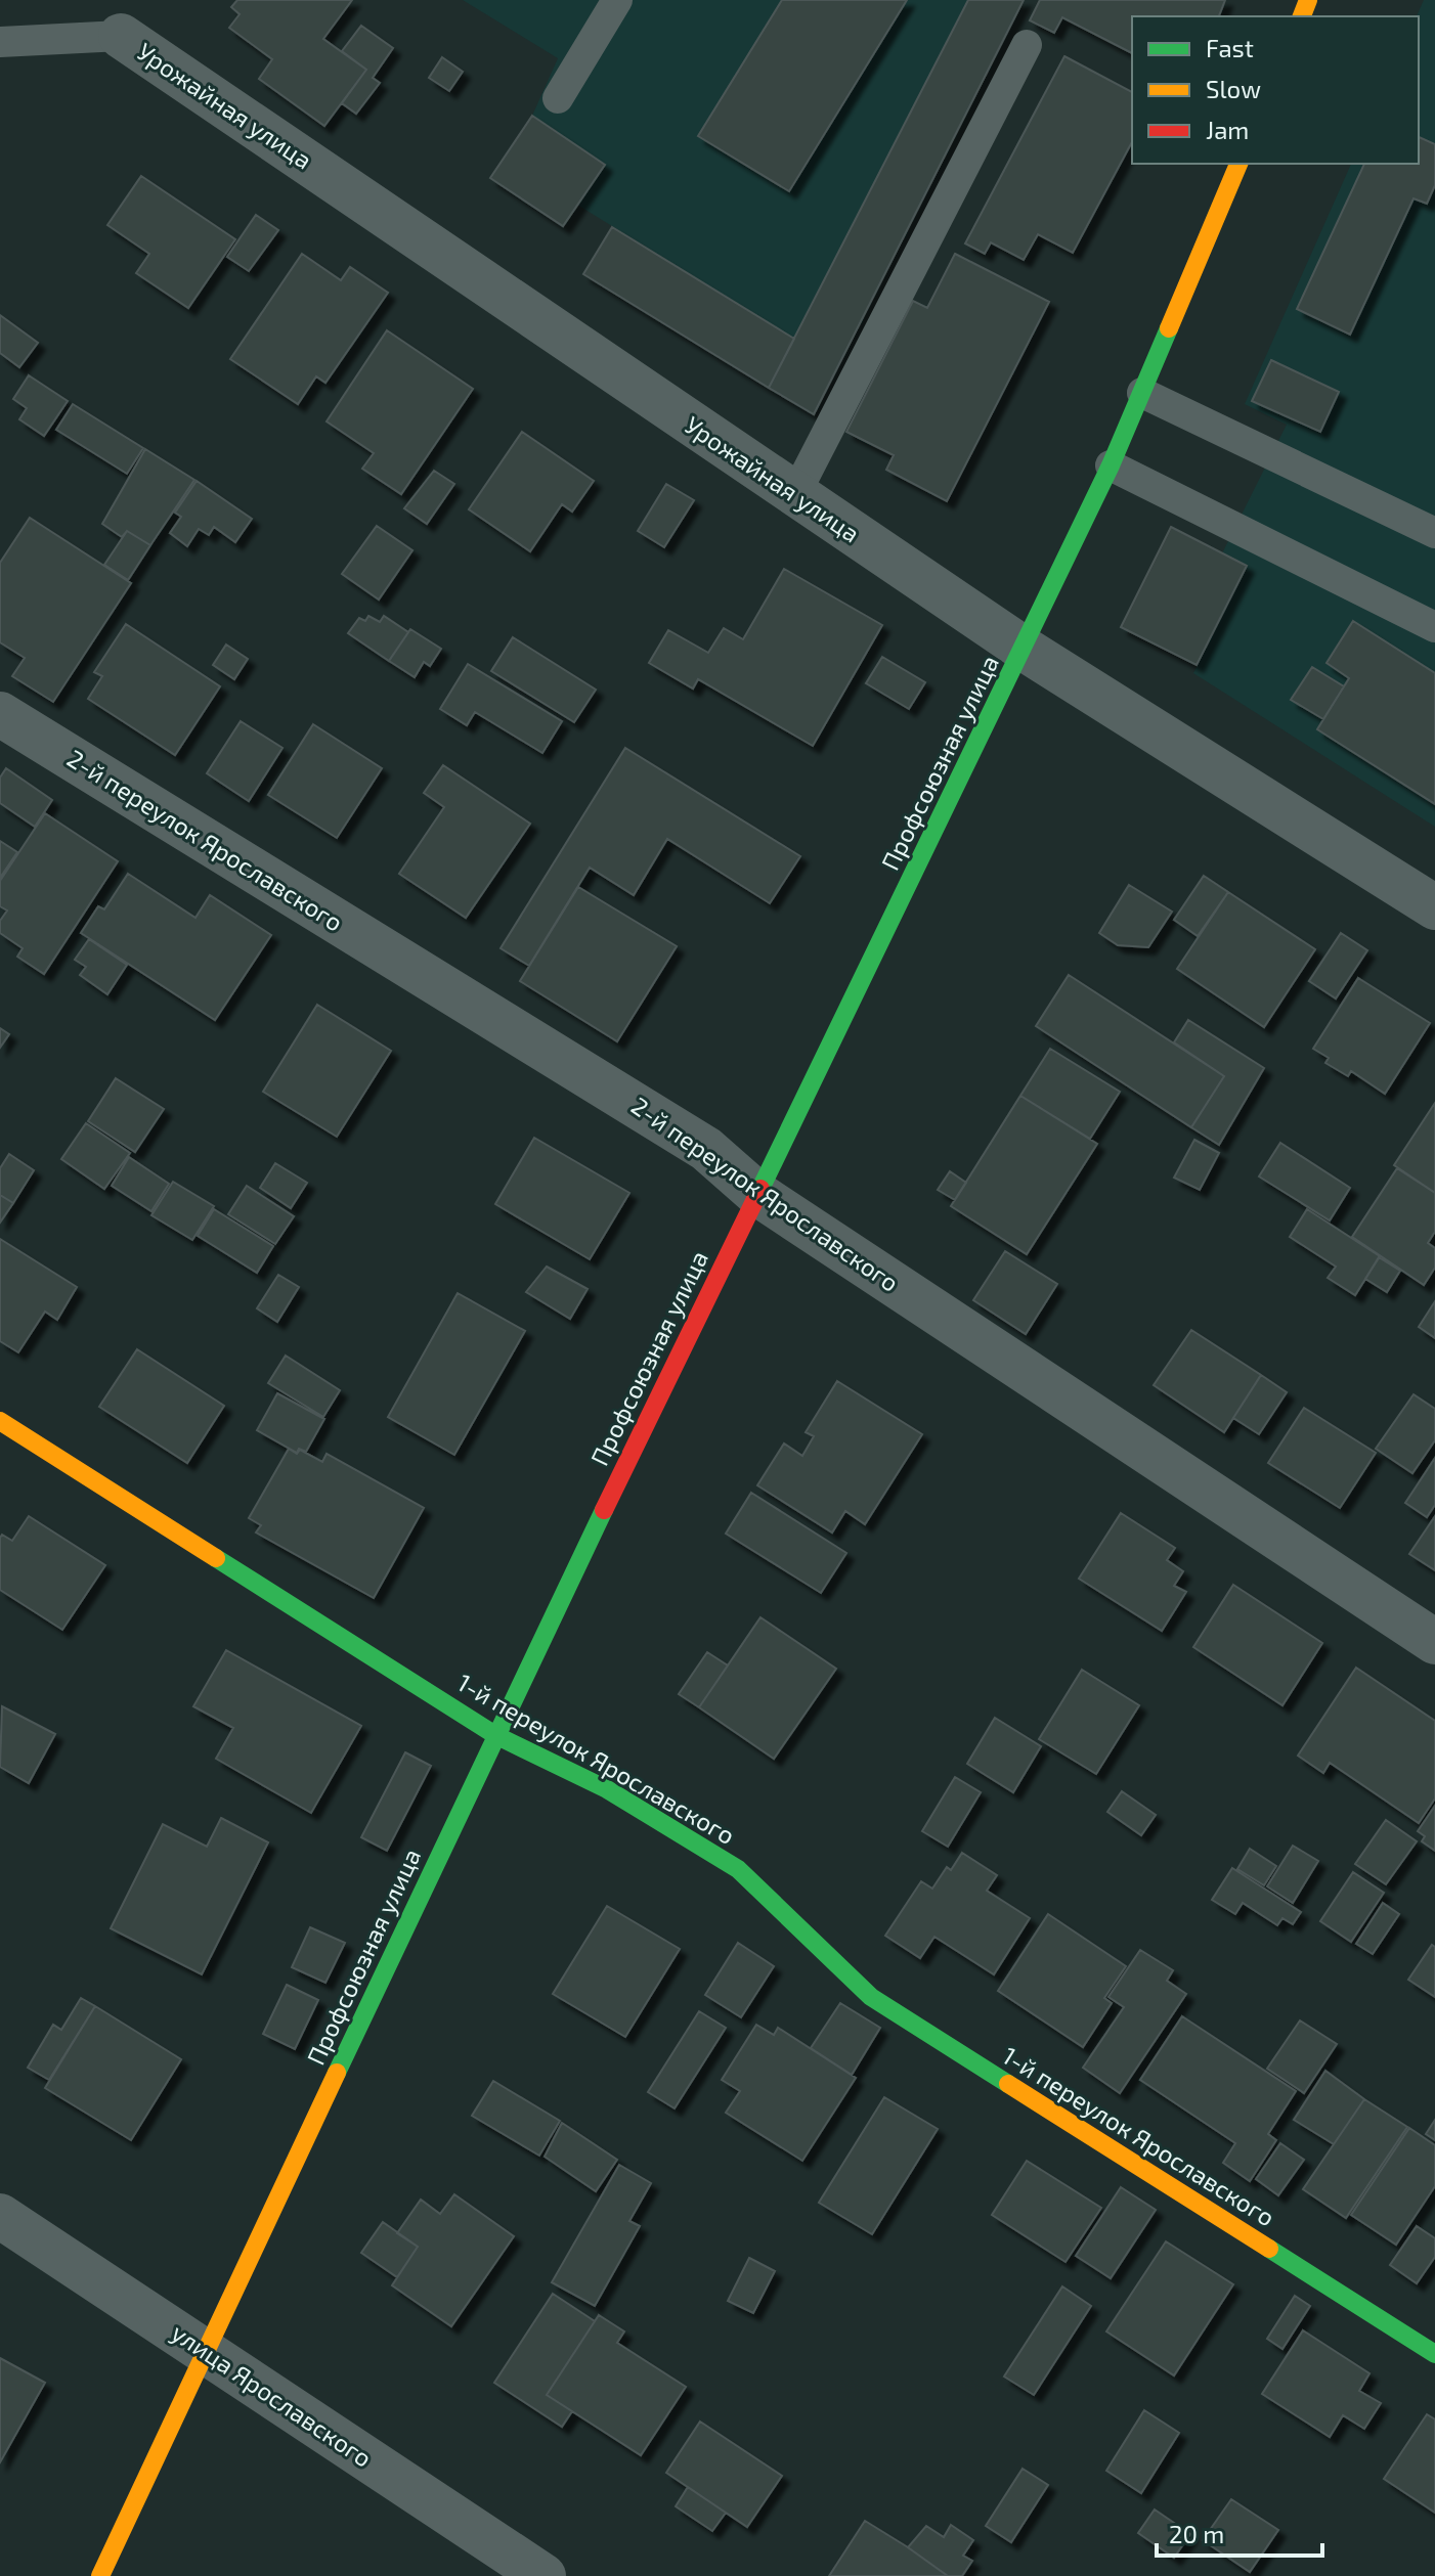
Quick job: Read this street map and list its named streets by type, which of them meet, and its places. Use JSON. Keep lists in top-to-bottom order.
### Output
{
  "streets": {
    "street": [
      "Урожайная улица",
      "Профсоюзная улица",
      "2-й переулок Ярославского",
      "1-й переулок Ярославского",
      "улица Ярославского"
    ]
  },
  "crossings": [
    ["Урожайная улица", "Профсоюзная улица"],
    ["Профсоюзная улица", "2-й переулок Ярославского"],
    ["Профсоюзная улица", "1-й переулок Ярославского"],
    ["Профсоюзная улица", "улица Ярославского"]
  ],
  "legend": ["Fast", "Slow", "Jam"],
  "scale_bar": "20 m"
}
